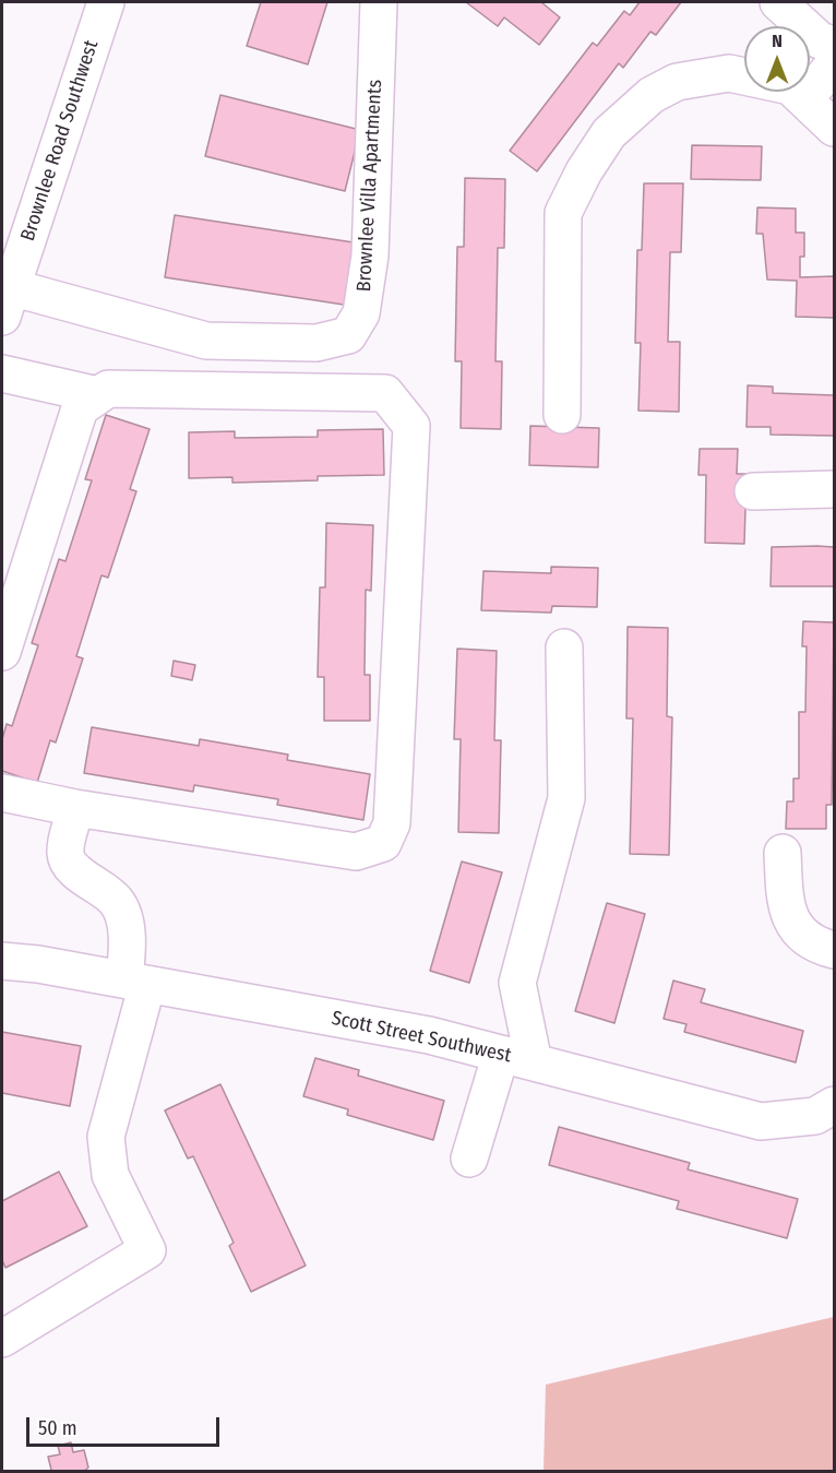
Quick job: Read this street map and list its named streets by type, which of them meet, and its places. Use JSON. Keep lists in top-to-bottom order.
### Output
{
  "streets": {
    "street": ["Brownlee Road Southwest", "Brownlee Villa Apartments", "Scott Street Southwest"]
  },
  "crossings": [
    ["Brownlee Road Southwest", "Brownlee Villa Apartments"]
  ],
  "scale_bar": "50 m",
  "north": "top"
}
